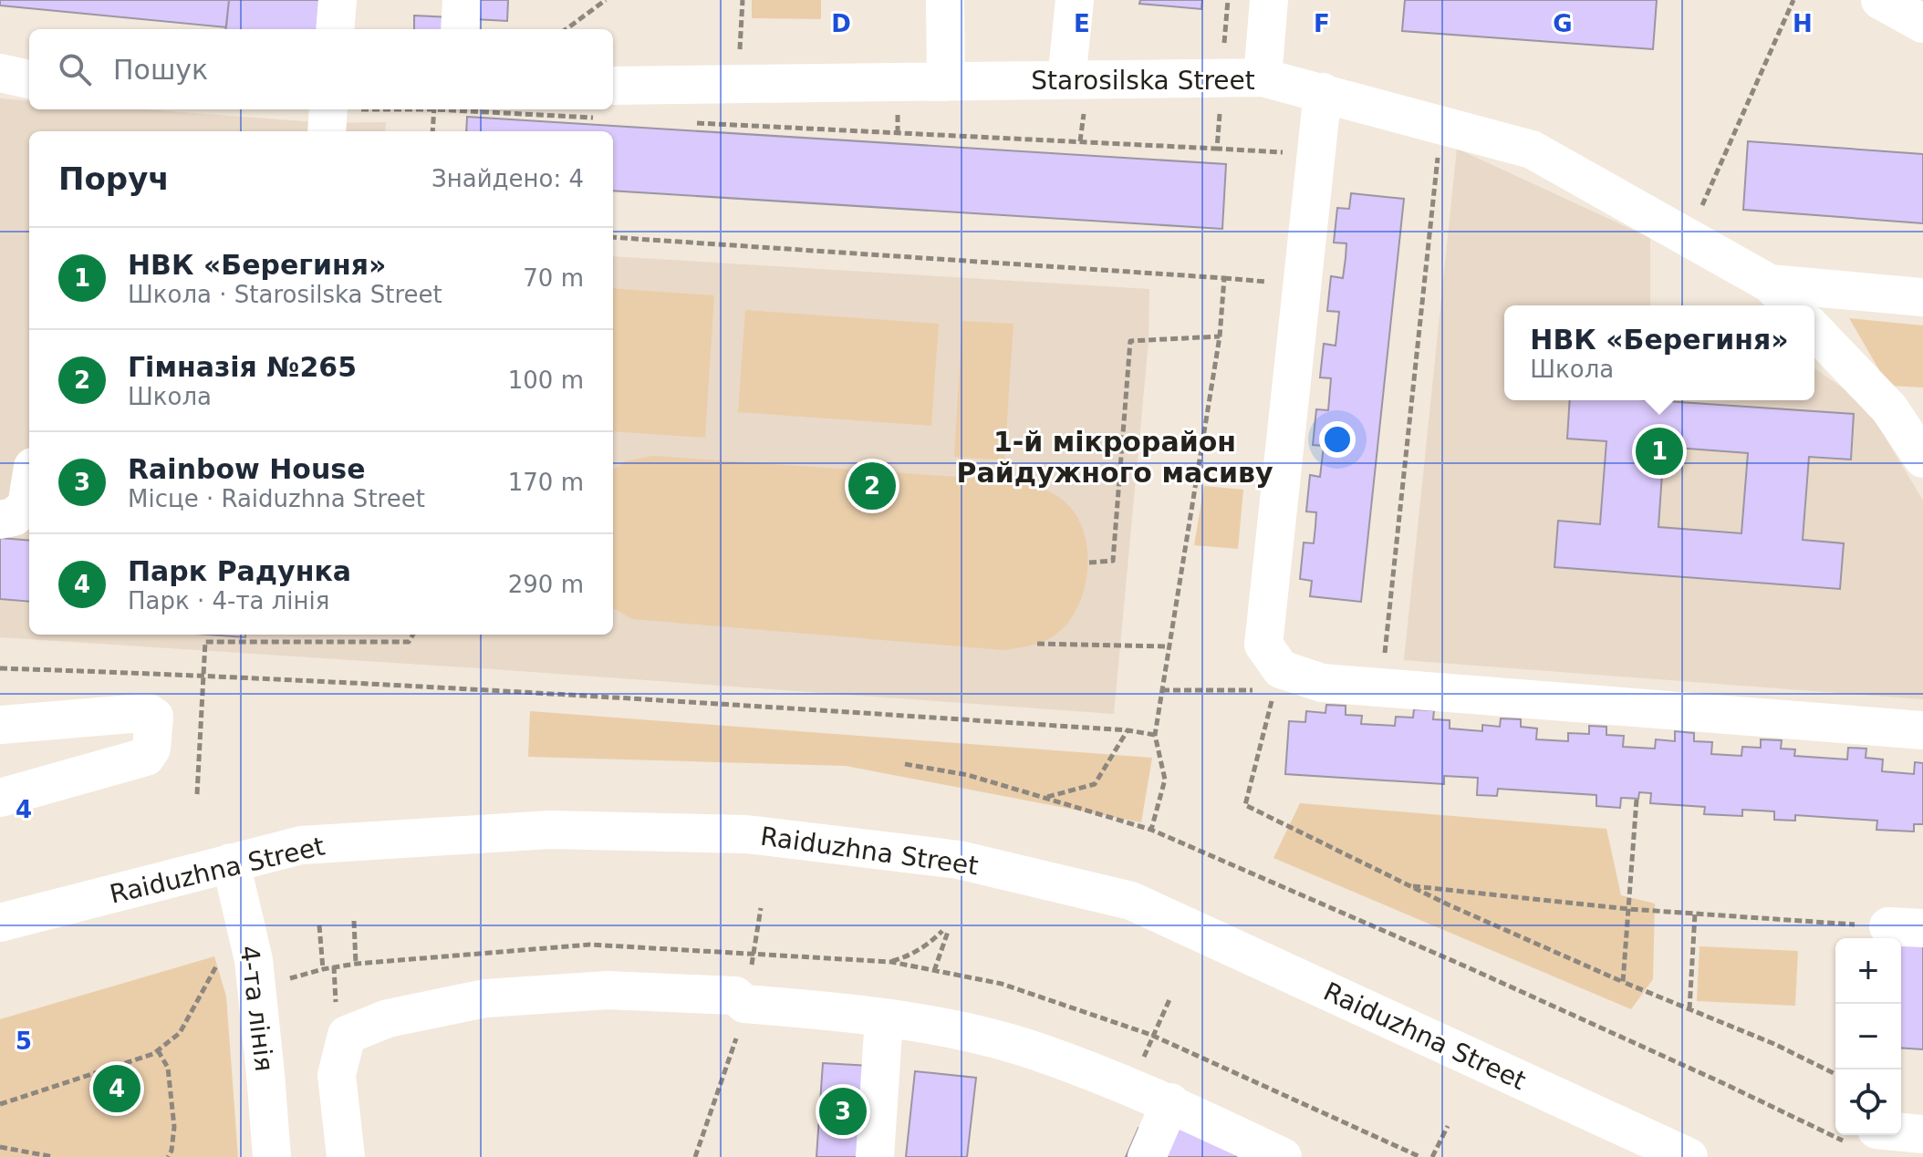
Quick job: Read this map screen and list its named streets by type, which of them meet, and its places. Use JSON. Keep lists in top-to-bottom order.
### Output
{
  "streets": {
    "street": ["Starosilska Street", "Raiduzhna Street", "4-та лінія"]
  },
  "crossings": [
    ["Raiduzhna Street", "4-та лінія"]
  ],
  "districts": ["1-й мікрорайон Райдужного масиву"],
  "page": {
    "search": "Пошук",
    "heading": ["Поруч", "Знайдено: 4"],
    "list": [
      {
        "mark": "1",
        "name": "НВК «Берегиня»",
        "note": "Школа · Starosilska Street",
        "value": "70 m"
      },
      {
        "mark": "2",
        "name": "Гімназія №265",
        "note": "Школа",
        "value": "100 m"
      },
      {
        "mark": "3",
        "name": "Rainbow House",
        "note": "Місце · Raiduzhna Street",
        "value": "170 m"
      },
      {
        "mark": "4",
        "name": "Парк Радунка",
        "note": "Парк · 4-та лінія",
        "value": "290 m"
      }
    ],
    "popup": ["НВК «Берегиня»", "Школа"],
    "pins": [
      "1",
      "2",
      "4",
      "3"
    ],
    "map_buttons": ["+", "−"]
  },
  "grid": {
    "columns": [
      "D",
      "E",
      "F",
      "G",
      "H"
    ],
    "rows": ["4", "5"]
  }
}
